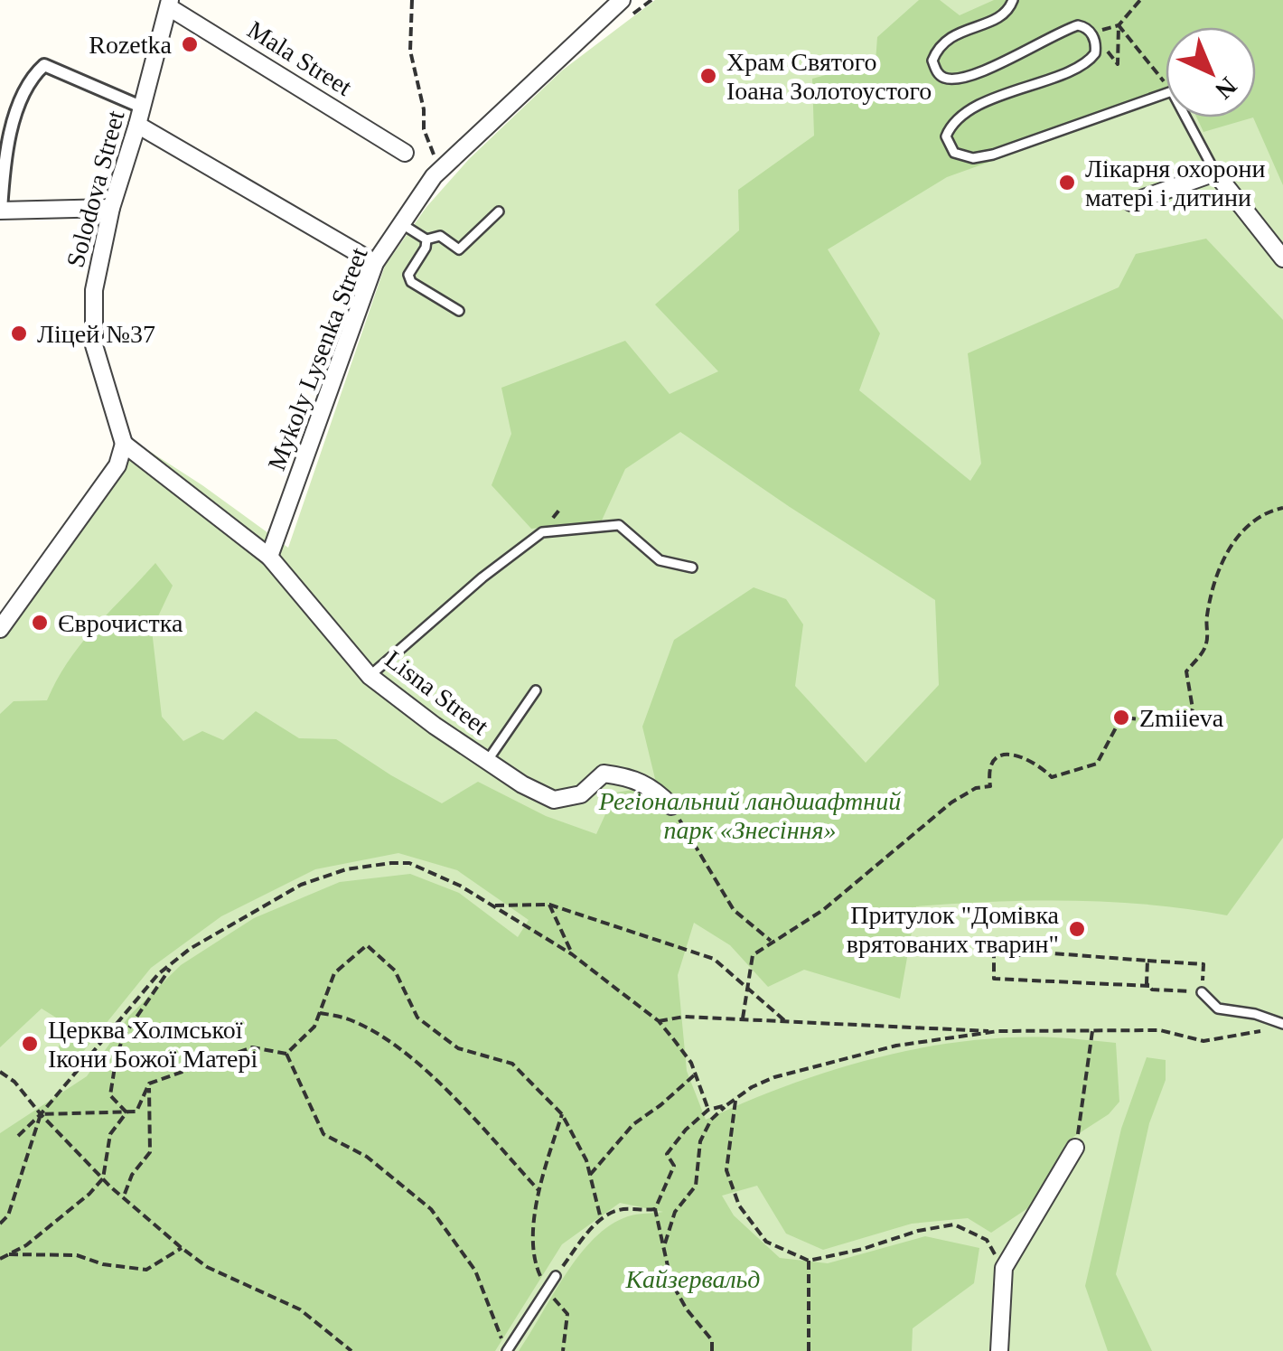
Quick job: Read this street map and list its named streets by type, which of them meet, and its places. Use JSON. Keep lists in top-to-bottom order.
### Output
{
  "streets": {
    "street": [
      "Mala Street",
      "Solodova Street",
      "Mykoly Lysenka Street",
      "Lisna Street"
    ]
  },
  "crossings": [
    ["Mala Street", "Solodova Street"],
    ["Solodova Street", "Lisna Street"],
    ["Mykoly Lysenka Street", "Lisna Street"]
  ],
  "parks": ["Регіональний ландшафтний парк «Знесіння»", "Кайзервальд"],
  "places": [
    "Rozetka",
    "Храм Святого Іоана Золотоустого",
    "Лікарня охорони матері і дитини",
    "Ліцей №37",
    "Єврочистка",
    "Zmiieva",
    "Притулок \"Домівка врятованих тварин\"",
    "Церква Холмської Ікони Божої Матері"
  ],
  "north": "bottom right"
}
